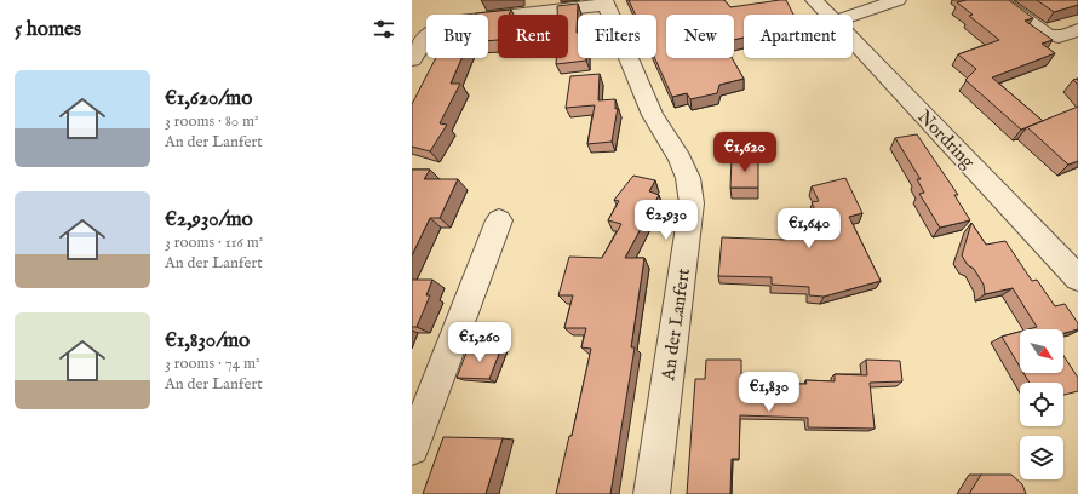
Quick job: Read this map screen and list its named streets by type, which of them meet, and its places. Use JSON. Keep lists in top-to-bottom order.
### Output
{
  "streets": {
    "street": ["Nordring", "An der Lanfert"]
  },
  "north": "bottom right",
  "page": {
    "heading": "5 homes",
    "chip": [
      "Buy",
      "Rent",
      "Filters",
      "New",
      "Apartment"
    ],
    "list": [
      {
        "name": "€1,620/mo",
        "note": "3 rooms · 80 m² · An der Lanfert"
      },
      {
        "name": "€2,930/mo",
        "note": "3 rooms · 116 m² · An der Lanfert"
      },
      {
        "name": "€1,830/mo",
        "note": "3 rooms · 74 m² · An der Lanfert"
      }
    ],
    "price": [
      "€1,620",
      "€2,930",
      "€1,640",
      "€1,260",
      "€1,830"
    ]
  }
}
